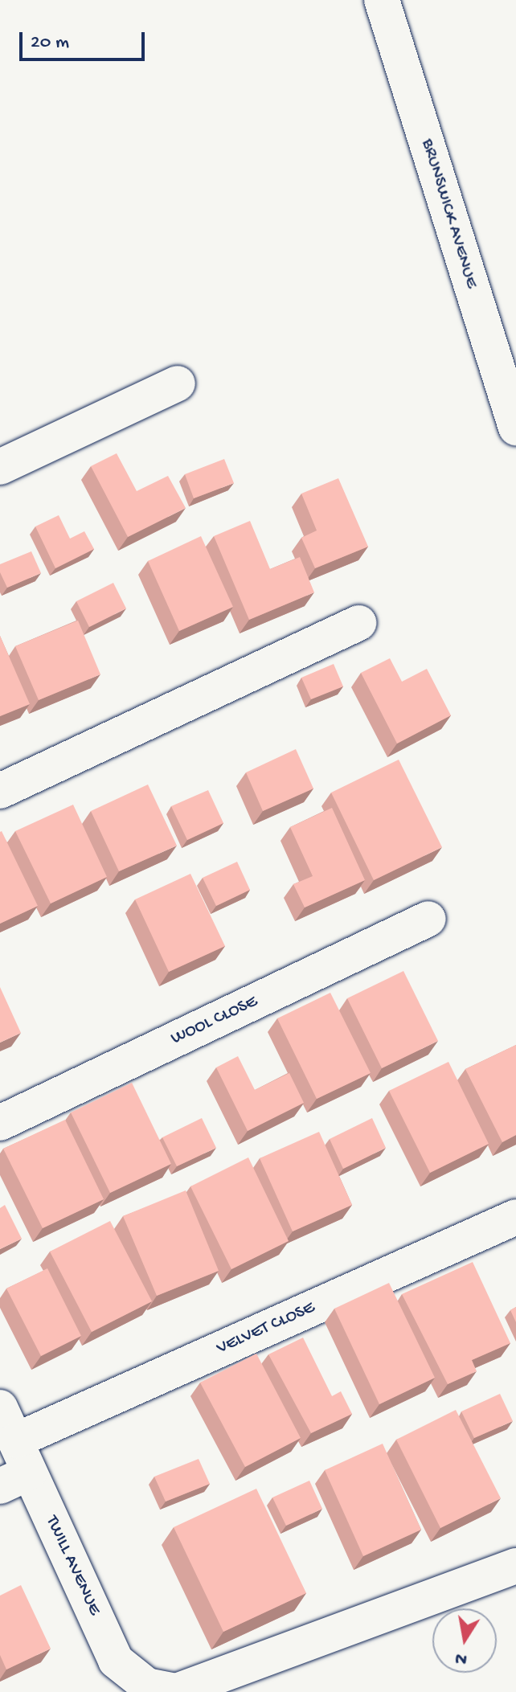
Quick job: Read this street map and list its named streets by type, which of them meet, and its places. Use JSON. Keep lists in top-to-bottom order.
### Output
{
  "streets": {
    "street": [
      "BRUNSWICK AVENUE",
      "WOOL CLOSE",
      "VELVET CLOSE",
      "TWILL AVENUE"
    ]
  },
  "crossings": [
    ["VELVET CLOSE", "TWILL AVENUE"]
  ],
  "scale_bar": "20 m",
  "north": "bottom"
}
